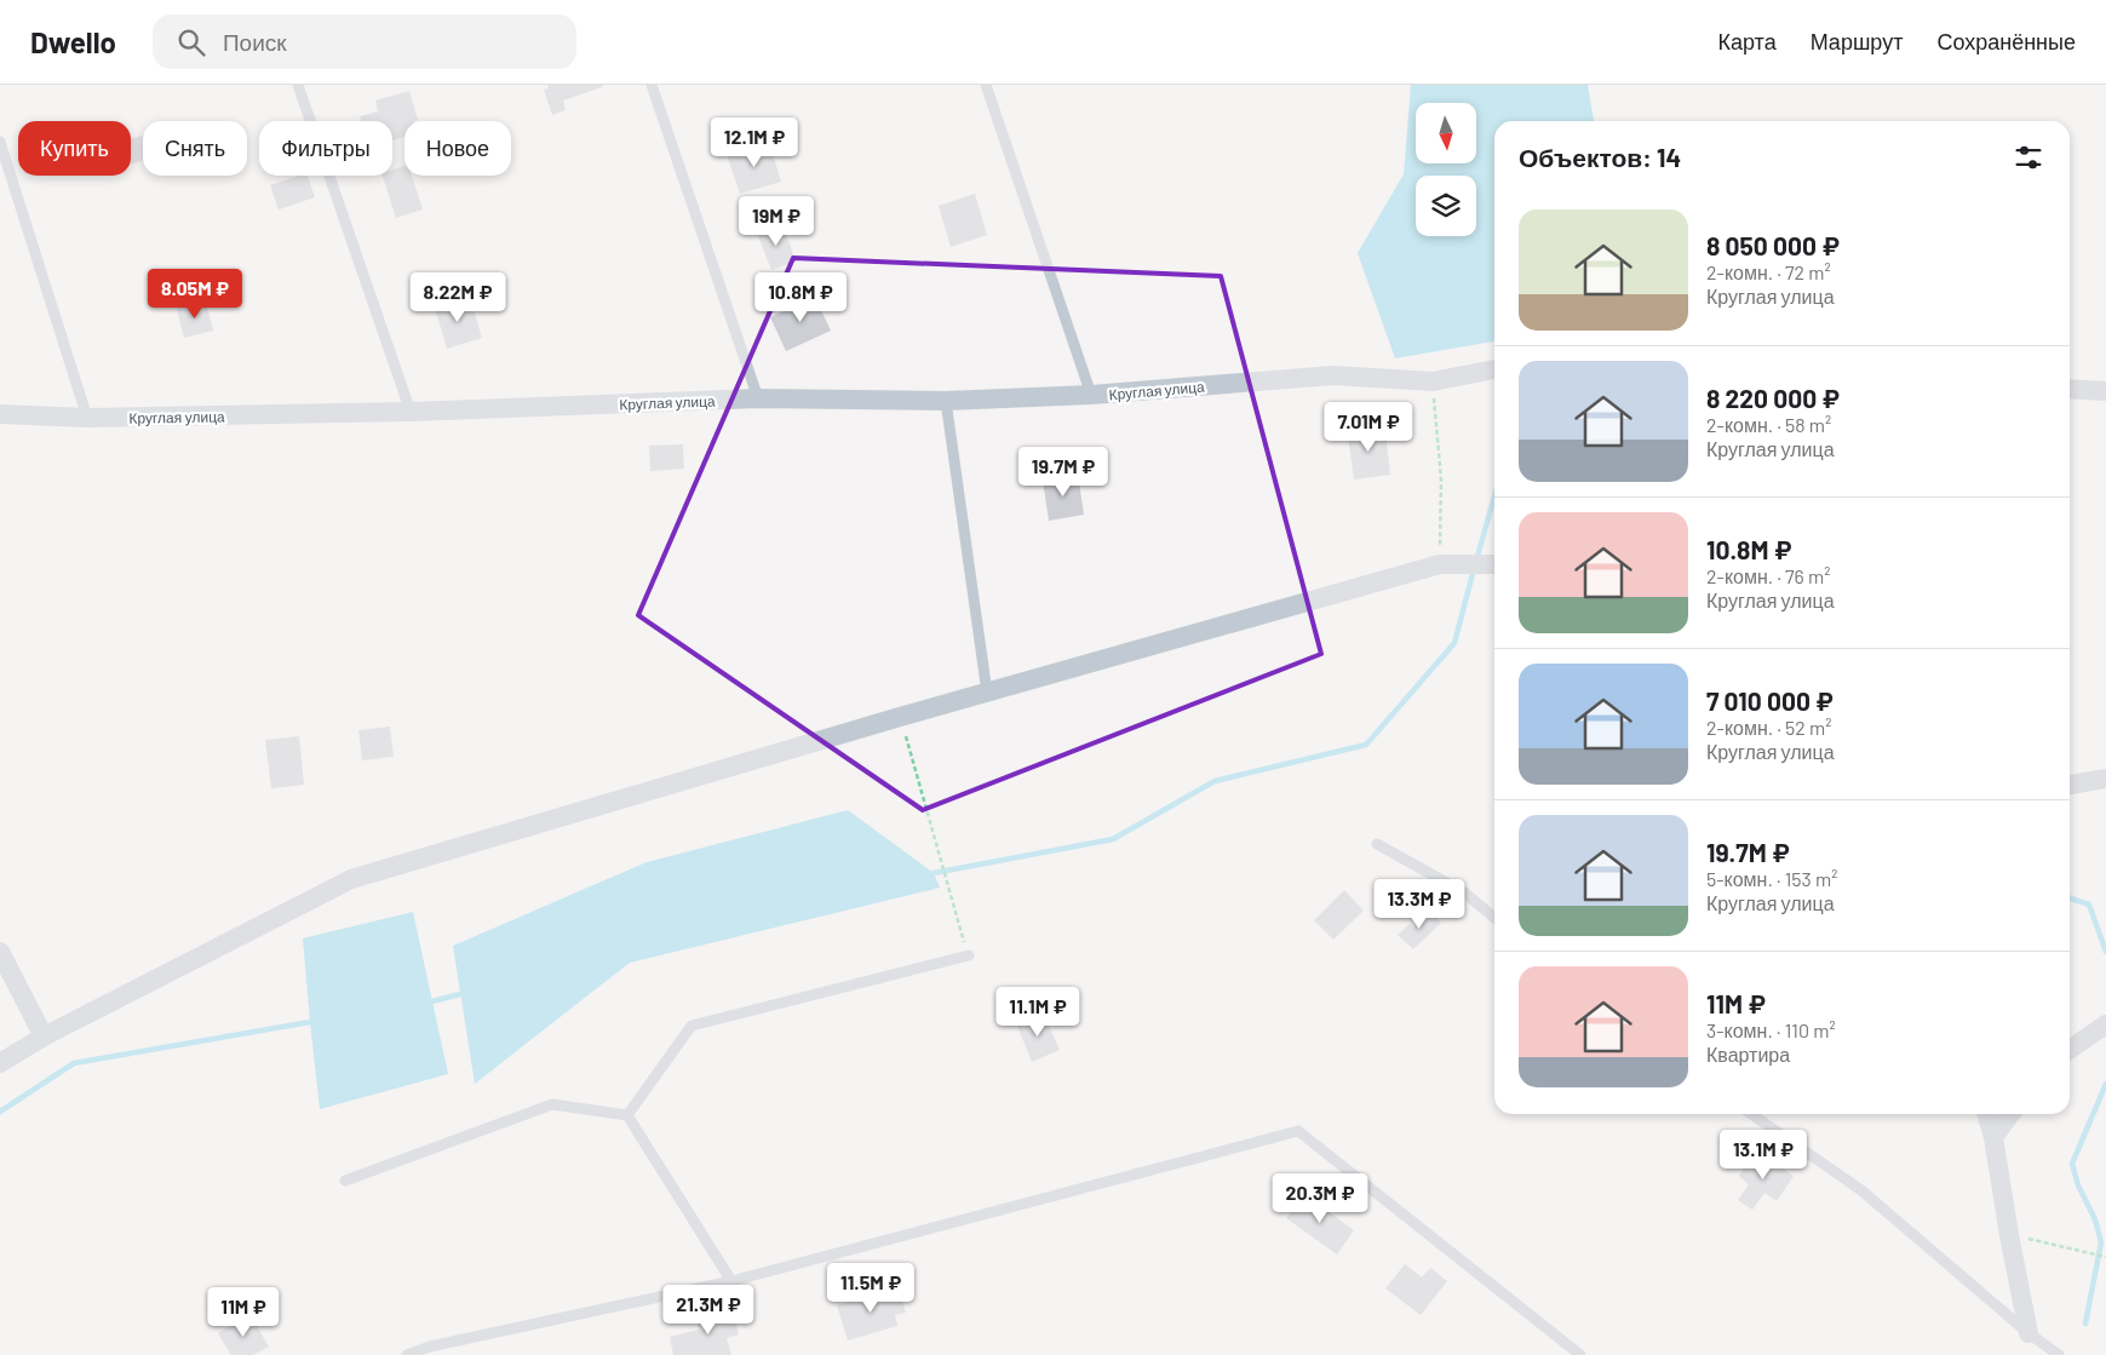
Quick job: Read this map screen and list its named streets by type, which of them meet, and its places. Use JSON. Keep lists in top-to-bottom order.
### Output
{
  "streets": {
    "street": ["Круглая улица"]
  },
  "north": "bottom",
  "page": {
    "header": "Dwello",
    "search": "Поиск",
    "nav": ["Карта", "Маршрут", "Сохранённые"],
    "price": [
      "12.1M ₽",
      "19M ₽",
      "8.05M ₽",
      "8.22M ₽",
      "10.8M ₽",
      "7.01M ₽",
      "19.7M ₽",
      "13.3M ₽",
      "11.1M ₽",
      "13.1M ₽",
      "20.3M ₽",
      "11.5M ₽",
      "21.3M ₽",
      "11M ₽"
    ],
    "chip": [
      "Купить",
      "Снять",
      "Фильтры",
      "Новое"
    ],
    "heading": "Объектов: 14",
    "list": [
      {
        "name": "8 050 000 ₽",
        "note": "2-комн. · 72 m² · Круглая улица"
      },
      {
        "name": "8 220 000 ₽",
        "note": "2-комн. · 58 m² · Круглая улица"
      },
      {
        "name": "10.8M ₽",
        "note": "2-комн. · 76 m² · Круглая улица"
      },
      {
        "name": "7 010 000 ₽",
        "note": "2-комн. · 52 m² · Круглая улица"
      },
      {
        "name": "19.7M ₽",
        "note": "5-комн. · 153 m² · Круглая улица"
      },
      {
        "name": "11M ₽",
        "note": "3-комн. · 110 m² · Квартира"
      }
    ]
  }
}
